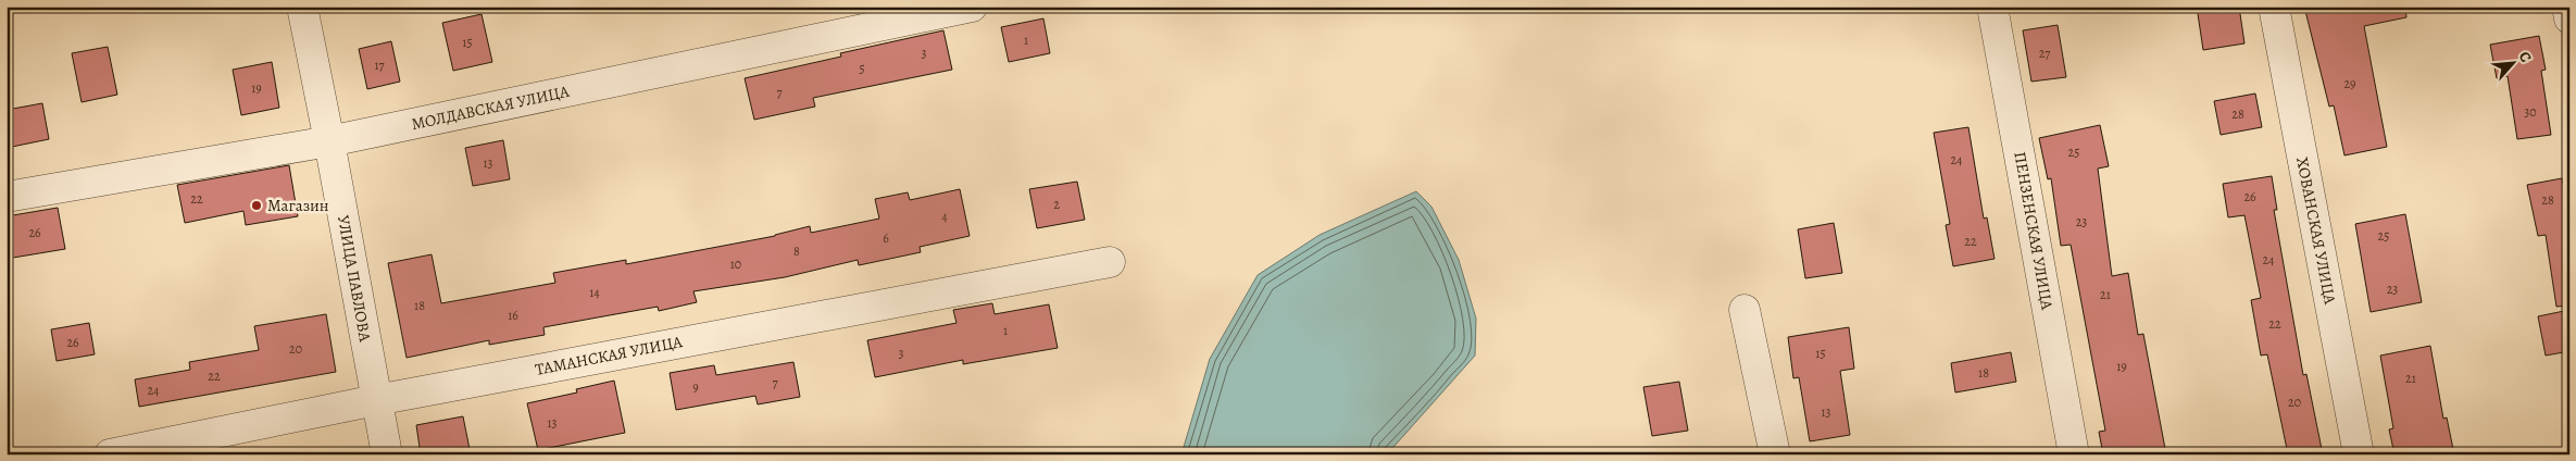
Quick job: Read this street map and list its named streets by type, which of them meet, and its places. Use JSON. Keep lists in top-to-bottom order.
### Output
{
  "streets": {
    "street": [
      "МОЛДАВСКАЯ УЛИЦА",
      "ПЕНЗЕНСКАЯ УЛИЦА",
      "ХОВАНСКАЯ УЛИЦА",
      "УЛИЦА ПАВЛОВА",
      "ТАМАНСКАЯ УЛИЦА"
    ]
  },
  "crossings": [
    ["МОЛДАВСКАЯ УЛИЦА", "УЛИЦА ПАВЛОВА"],
    ["УЛИЦА ПАВЛОВА", "ТАМАНСКАЯ УЛИЦА"]
  ],
  "places": ["Магазин"],
  "house_numbers": [
    "1",
    "15",
    "3",
    "27",
    "17",
    "5",
    "29",
    "19",
    "7",
    "30",
    "28",
    "25",
    "24",
    "13",
    "26",
    "22",
    "28",
    "2",
    "4",
    "23",
    "26",
    "25",
    "6",
    "22",
    "8",
    "24",
    "10",
    "23",
    "14",
    "21",
    "18",
    "16",
    "22",
    "1",
    "26",
    "20",
    "3",
    "15",
    "19",
    "18",
    "22",
    "21",
    "7",
    "9",
    "24",
    "20",
    "13",
    "13"
  ],
  "north": "top right"
}
